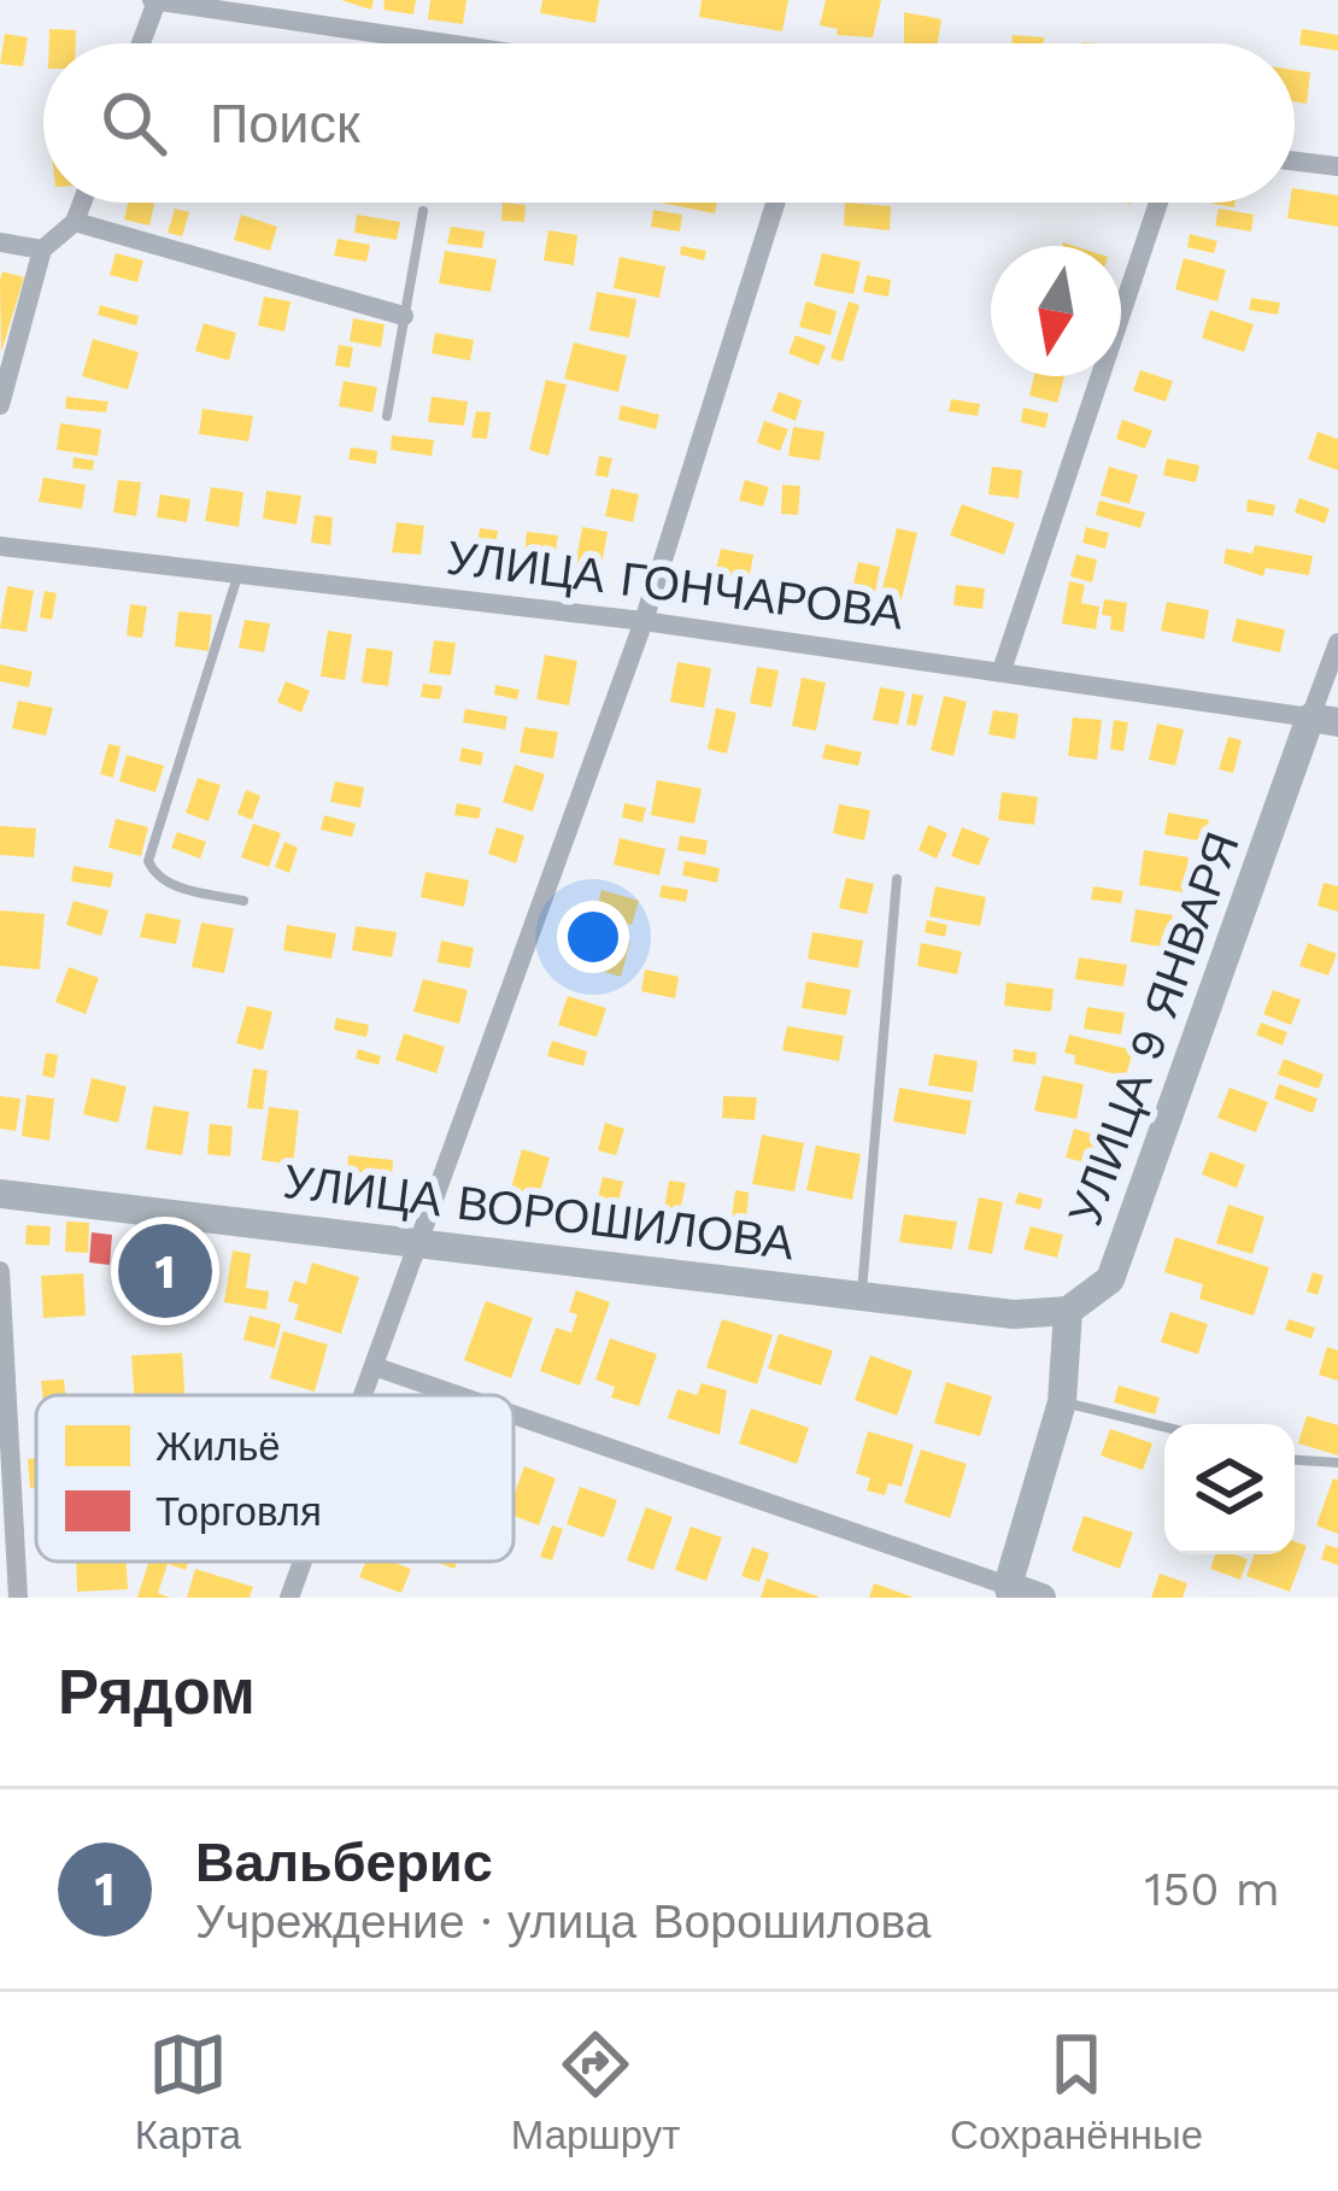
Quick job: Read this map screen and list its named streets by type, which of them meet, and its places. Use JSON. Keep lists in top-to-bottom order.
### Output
{
  "streets": {
    "street": ["УЛИЦА ГОНЧАРОВА", "УЛИЦА 9 ЯНВАРЯ", "УЛИЦА ВОРОШИЛОВА"]
  },
  "crossings": [
    ["УЛИЦА ГОНЧАРОВА", "УЛИЦА 9 ЯНВАРЯ"],
    ["УЛИЦА 9 ЯНВАРЯ", "УЛИЦА ВОРОШИЛОВА"]
  ],
  "legend": ["Жильё", "Торговля"],
  "north": "bottom",
  "page": {
    "search": "Поиск",
    "pins": "1",
    "heading": "Рядом",
    "list": [
      {
        "mark": "1",
        "name": "Вальберис",
        "note": "Учреждение · улица Ворошилова",
        "value": "150 m"
      }
    ],
    "nav": ["Карта", "Маршрут", "Сохранённые"]
  }
}
